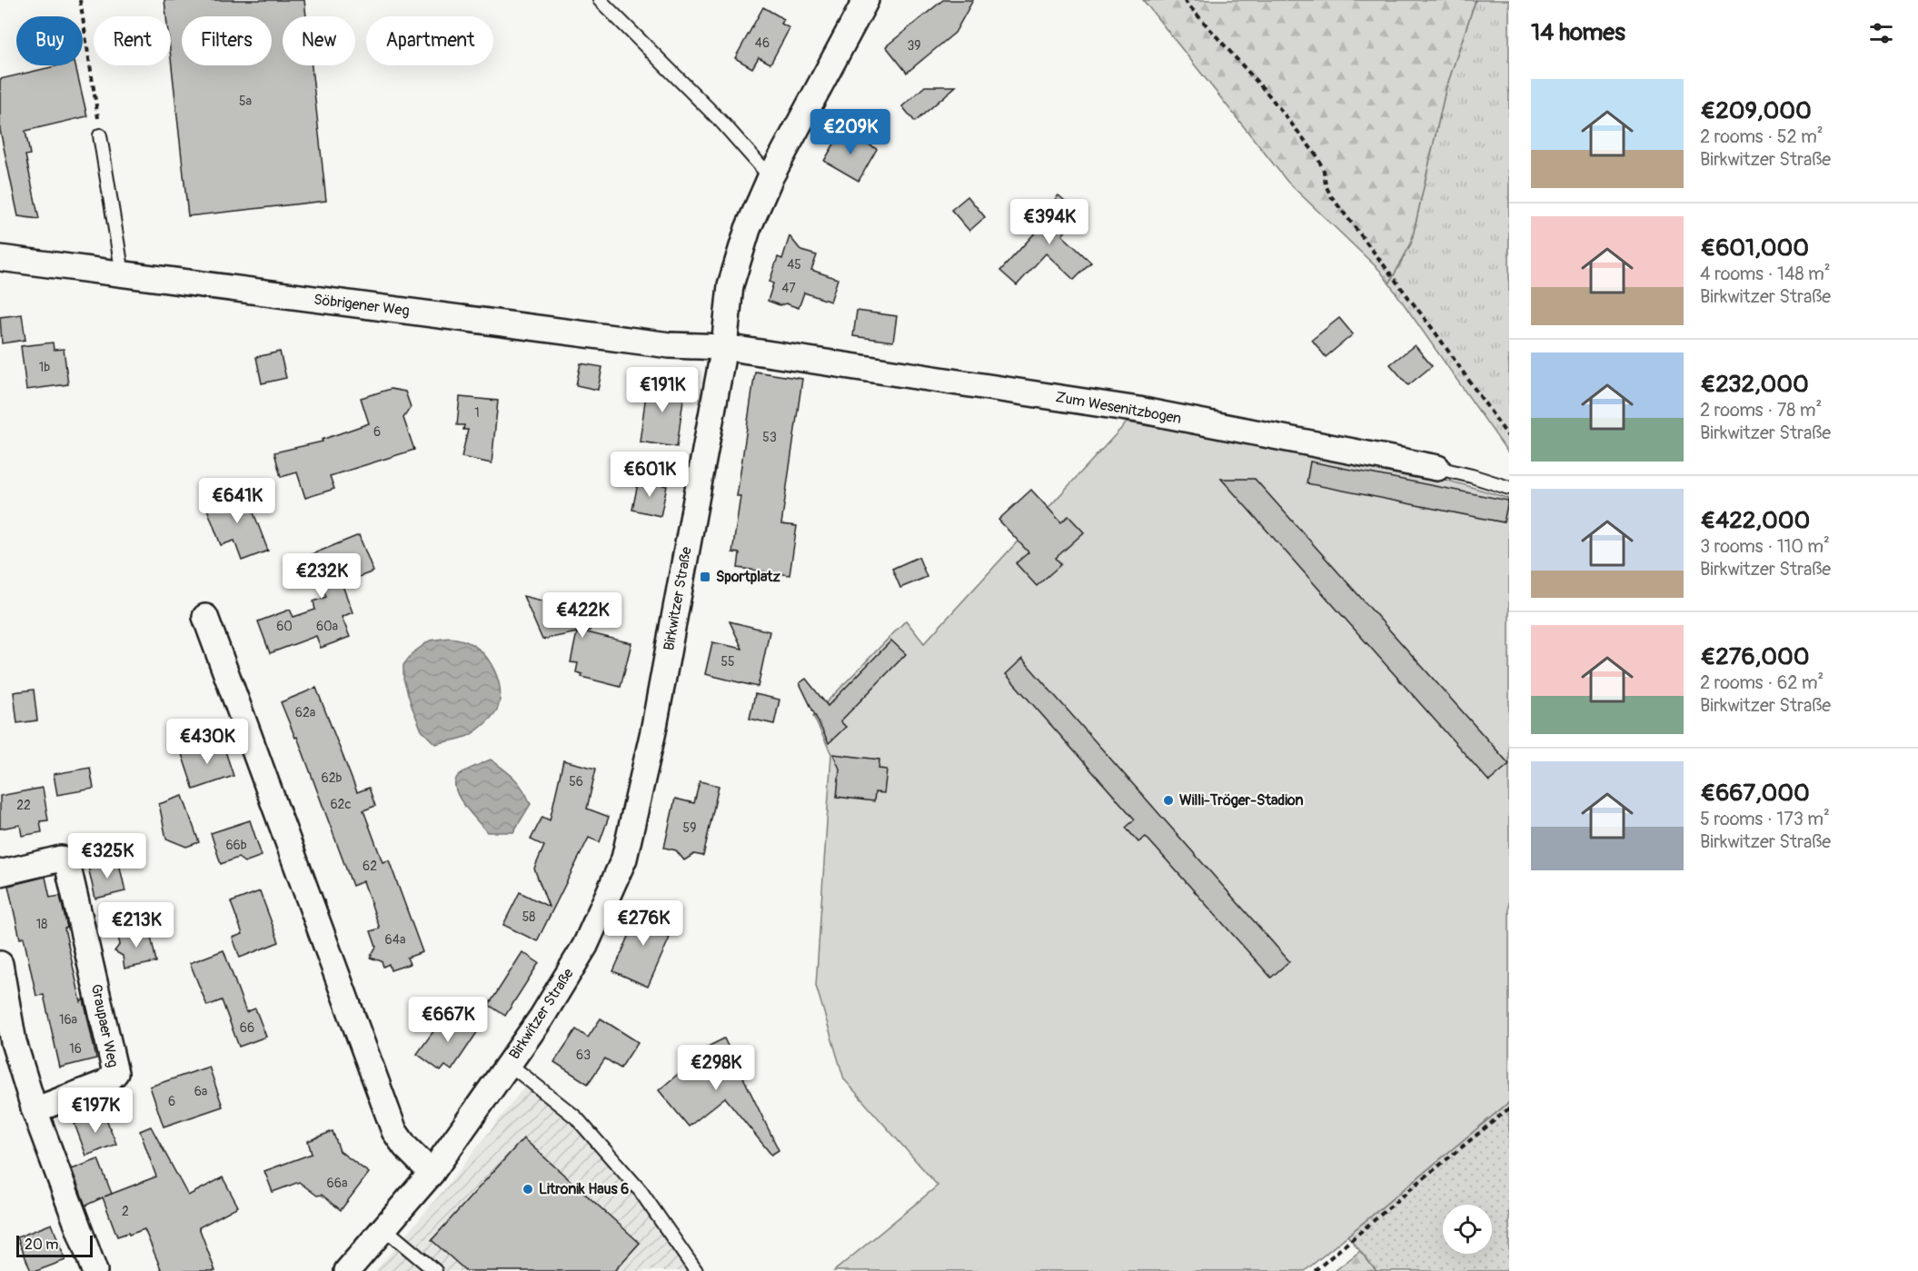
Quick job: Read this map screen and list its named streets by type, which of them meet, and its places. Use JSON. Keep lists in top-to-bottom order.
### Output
{
  "streets": {
    "street": [
      "Söbrigener Weg",
      "Zum Wesenitzbogen",
      "Birkwitzer Straße",
      "Graupaer Weg"
    ]
  },
  "crossings": [
    ["Söbrigener Weg", "Zum Wesenitzbogen"],
    ["Söbrigener Weg", "Birkwitzer Straße"],
    ["Zum Wesenitzbogen", "Birkwitzer Straße"]
  ],
  "places": {
    "transit": ["Sportplatz"],
    "other": ["Willi-Tröger-Stadion", "Litronik Haus 6"]
  },
  "house_numbers": [
    "46",
    "39",
    "5a",
    "45",
    "47",
    "1b",
    "1",
    "6",
    "53",
    "60",
    "60a",
    "55",
    "62a",
    "62b",
    "56",
    "62c",
    "22",
    "59",
    "66b",
    "62",
    "58",
    "18",
    "64a",
    "16a",
    "66",
    "16",
    "63",
    "6a",
    "6",
    "66a",
    "2"
  ],
  "scale_bar": "20 m",
  "page": {
    "heading": "14 homes",
    "chip": [
      "Buy",
      "Rent",
      "Filters",
      "New",
      "Apartment"
    ],
    "list": [
      {
        "name": "€209,000",
        "note": "2 rooms · 52 m² · Birkwitzer Straße"
      },
      {
        "name": "€601,000",
        "note": "4 rooms · 148 m² · Birkwitzer Straße"
      },
      {
        "name": "€232,000",
        "note": "2 rooms · 78 m² · Birkwitzer Straße"
      },
      {
        "name": "€422,000",
        "note": "3 rooms · 110 m² · Birkwitzer Straße"
      },
      {
        "name": "€276,000",
        "note": "2 rooms · 62 m² · Birkwitzer Straße"
      },
      {
        "name": "€667,000",
        "note": "5 rooms · 173 m² · Birkwitzer Straße"
      }
    ],
    "price": [
      "€209K",
      "€394K",
      "€191K",
      "€601K",
      "€641K",
      "€232K",
      "€422K",
      "€430K",
      "€325K",
      "€276K",
      "€213K",
      "€667K",
      "€298K",
      "€197K"
    ],
    "scale": "20 m"
  }
}
